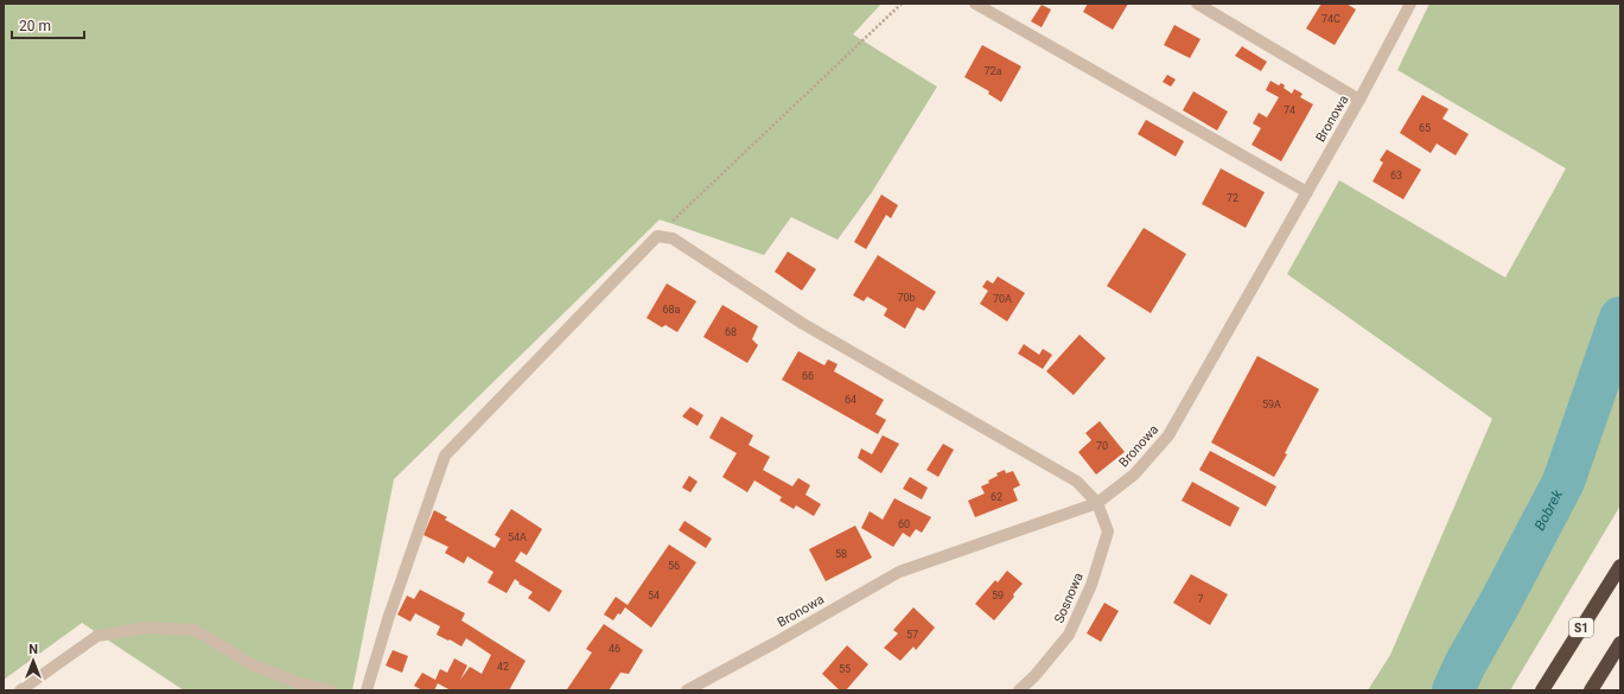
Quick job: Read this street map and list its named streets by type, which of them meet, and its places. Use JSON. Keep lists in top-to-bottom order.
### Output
{
  "streets": {
    "highway": ["S1"],
    "street": ["Bronowa", "Sosnowa"]
  },
  "crossings": [
    ["Bronowa", "Sosnowa"]
  ],
  "water": ["Bobrek"],
  "house_numbers": [
    "74C",
    "72a",
    "74",
    "65",
    "63",
    "72",
    "70b",
    "70A",
    "68a",
    "68",
    "66",
    "64",
    "59A",
    "70",
    "62",
    "60",
    "54A",
    "58",
    "56",
    "54",
    "59",
    "7",
    "57",
    "46",
    "42",
    "55"
  ],
  "scale_bar": "20 m",
  "north": "top"
}
